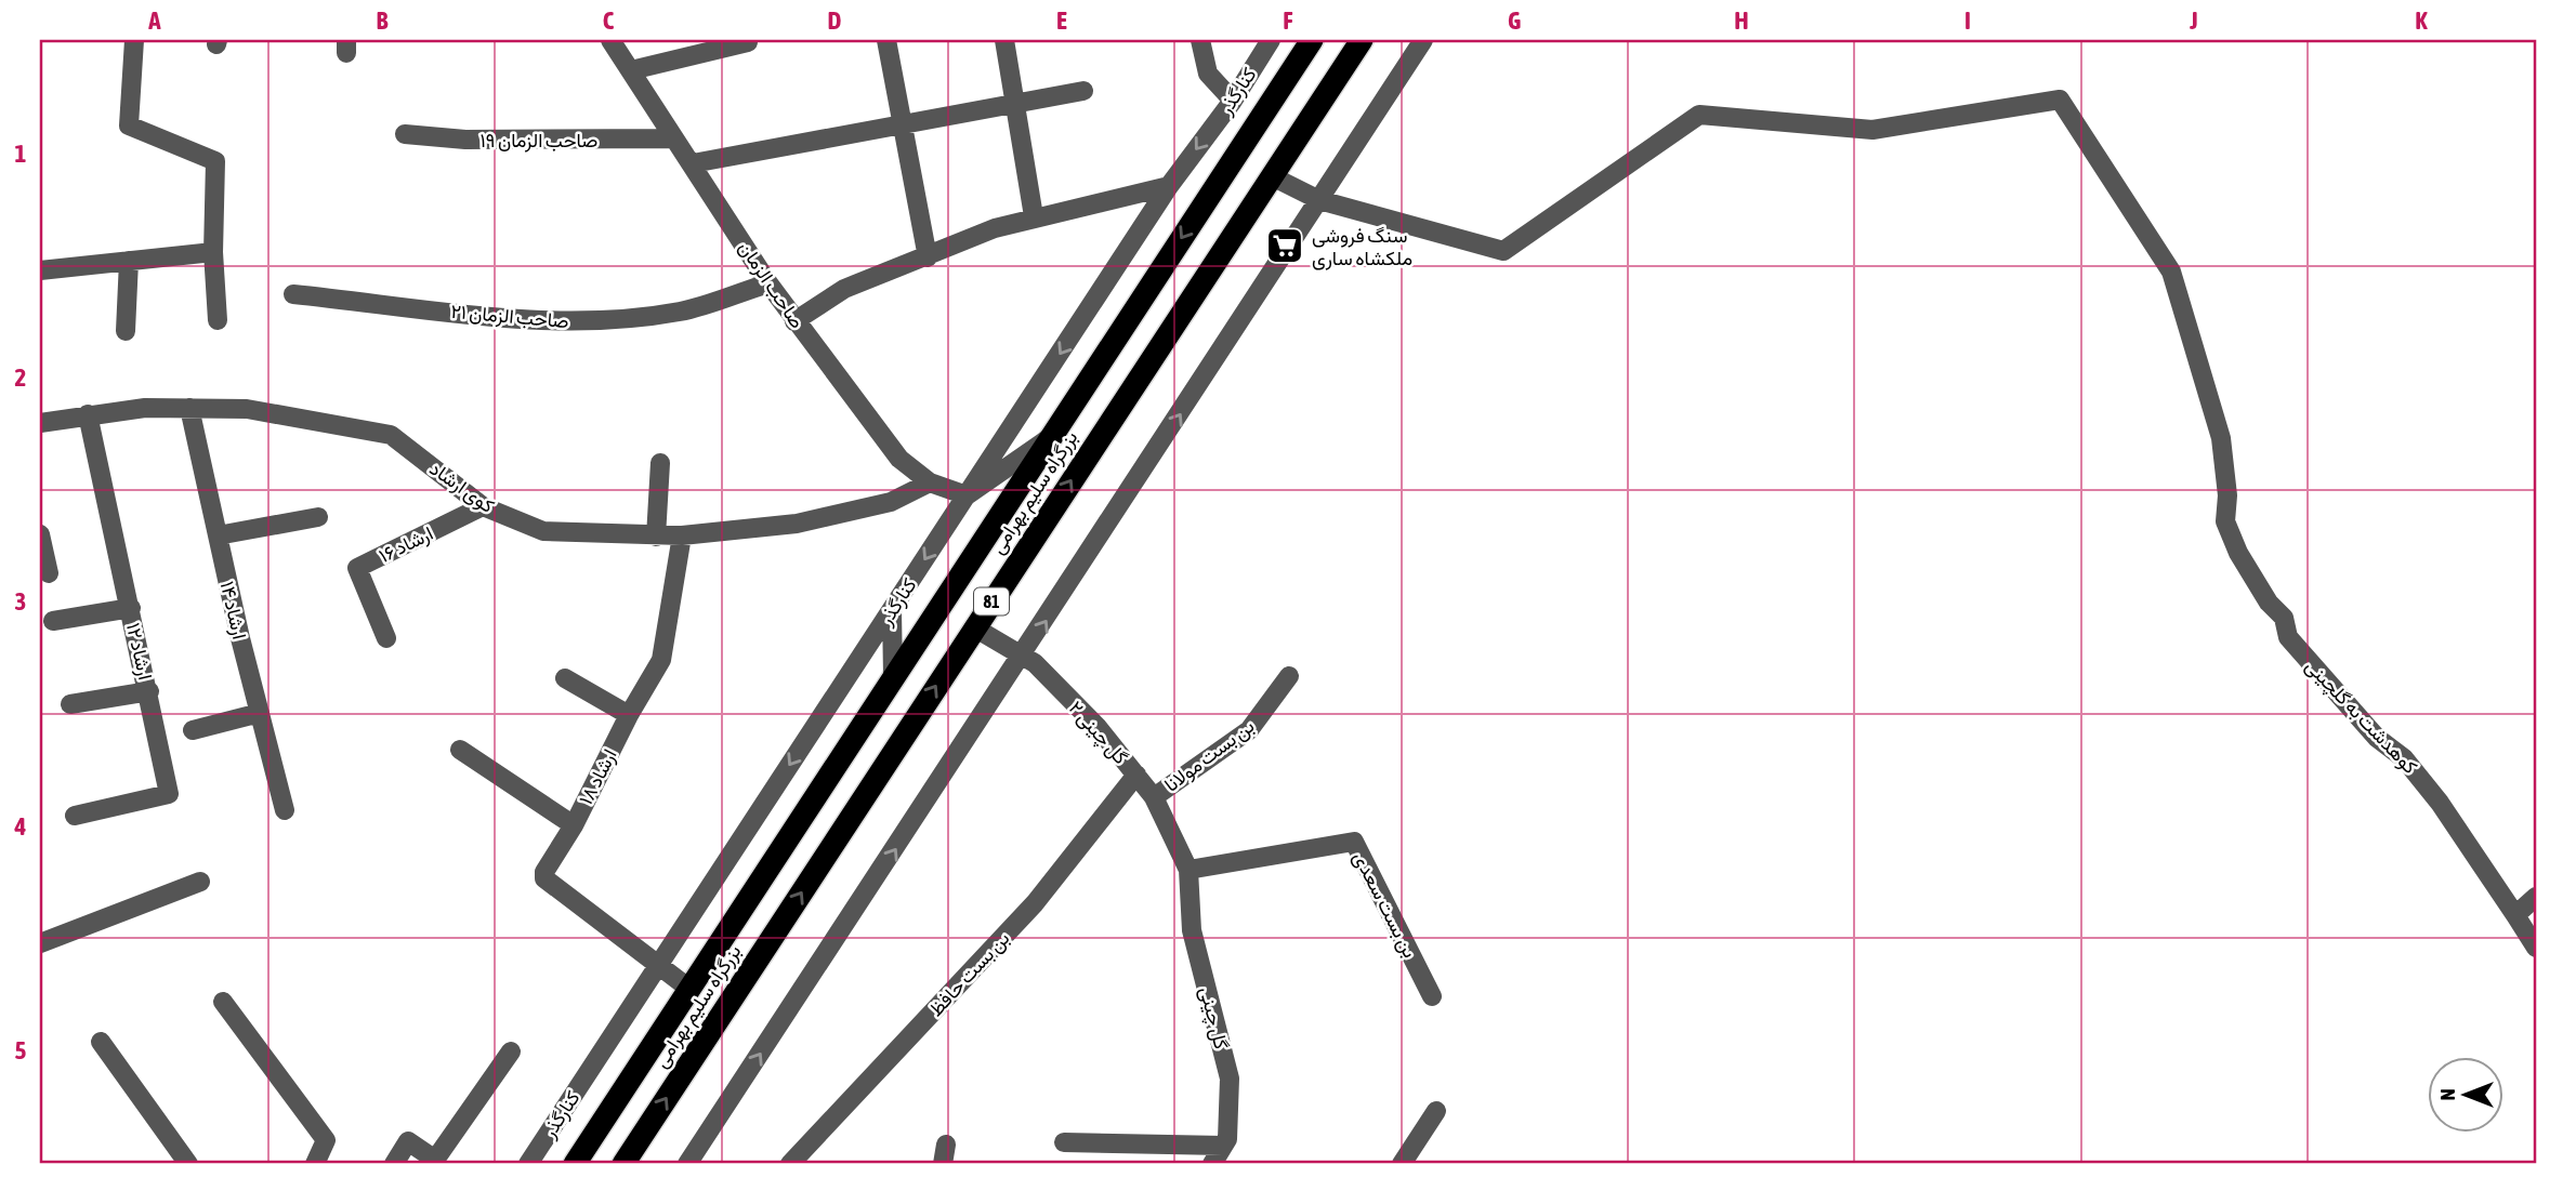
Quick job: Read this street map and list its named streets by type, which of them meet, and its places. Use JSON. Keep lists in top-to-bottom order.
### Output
{
  "streets": {
    "highway": ["بزرگراه سلیم بهرامی", "81"],
    "street": [
      "کنارگذر",
      "صاحب الزمان ۱۹",
      "صاحب الزمان",
      "صاحب الزمان ۲۱",
      "کوی ارشاد",
      "ارشاد ۱۶",
      "ارشاد ۱۴",
      "ارشاد ۱۲",
      "کوهدشت به گلچینی",
      "گل چینی ۲",
      "بن بست مولانا",
      "ارشاد ۱۸",
      "بن بست سعدی",
      "بن بست حافظ",
      "گل چینی"
    ]
  },
  "crossings": [
    ["کنارگذر", "صاحب الزمان"],
    ["کنارگذر", "ارشاد ۱۸"],
    ["صاحب الزمان ۱۹", "صاحب الزمان"],
    ["صاحب الزمان", "صاحب الزمان ۲۱"],
    ["صاحب الزمان", "کوی ارشاد"],
    ["کوی ارشاد", "ارشاد ۱۶"],
    ["کوی ارشاد", "ارشاد ۱۴"],
    ["کوی ارشاد", "ارشاد ۱۲"],
    ["کوی ارشاد", "ارشاد ۱۸"],
    ["بزرگراه سلیم بهرامی", "گل چینی ۲"],
    ["گل چینی ۲", "بن بست مولانا"],
    ["گل چینی ۲", "بن بست سعدی"],
    ["گل چینی ۲", "بن بست حافظ"],
    ["گل چینی ۲", "گل چینی"],
    ["بن بست سعدی", "گل چینی"]
  ],
  "places": {
    "supermarket": ["سنگ فروشی ملکشاه ساری"]
  },
  "north": "left",
  "grid": {
    "columns": [
      "A",
      "B",
      "C",
      "D",
      "E",
      "F",
      "G",
      "H",
      "I",
      "J",
      "K"
    ],
    "rows": [
      "1",
      "2",
      "3",
      "4",
      "5"
    ]
  }
}
